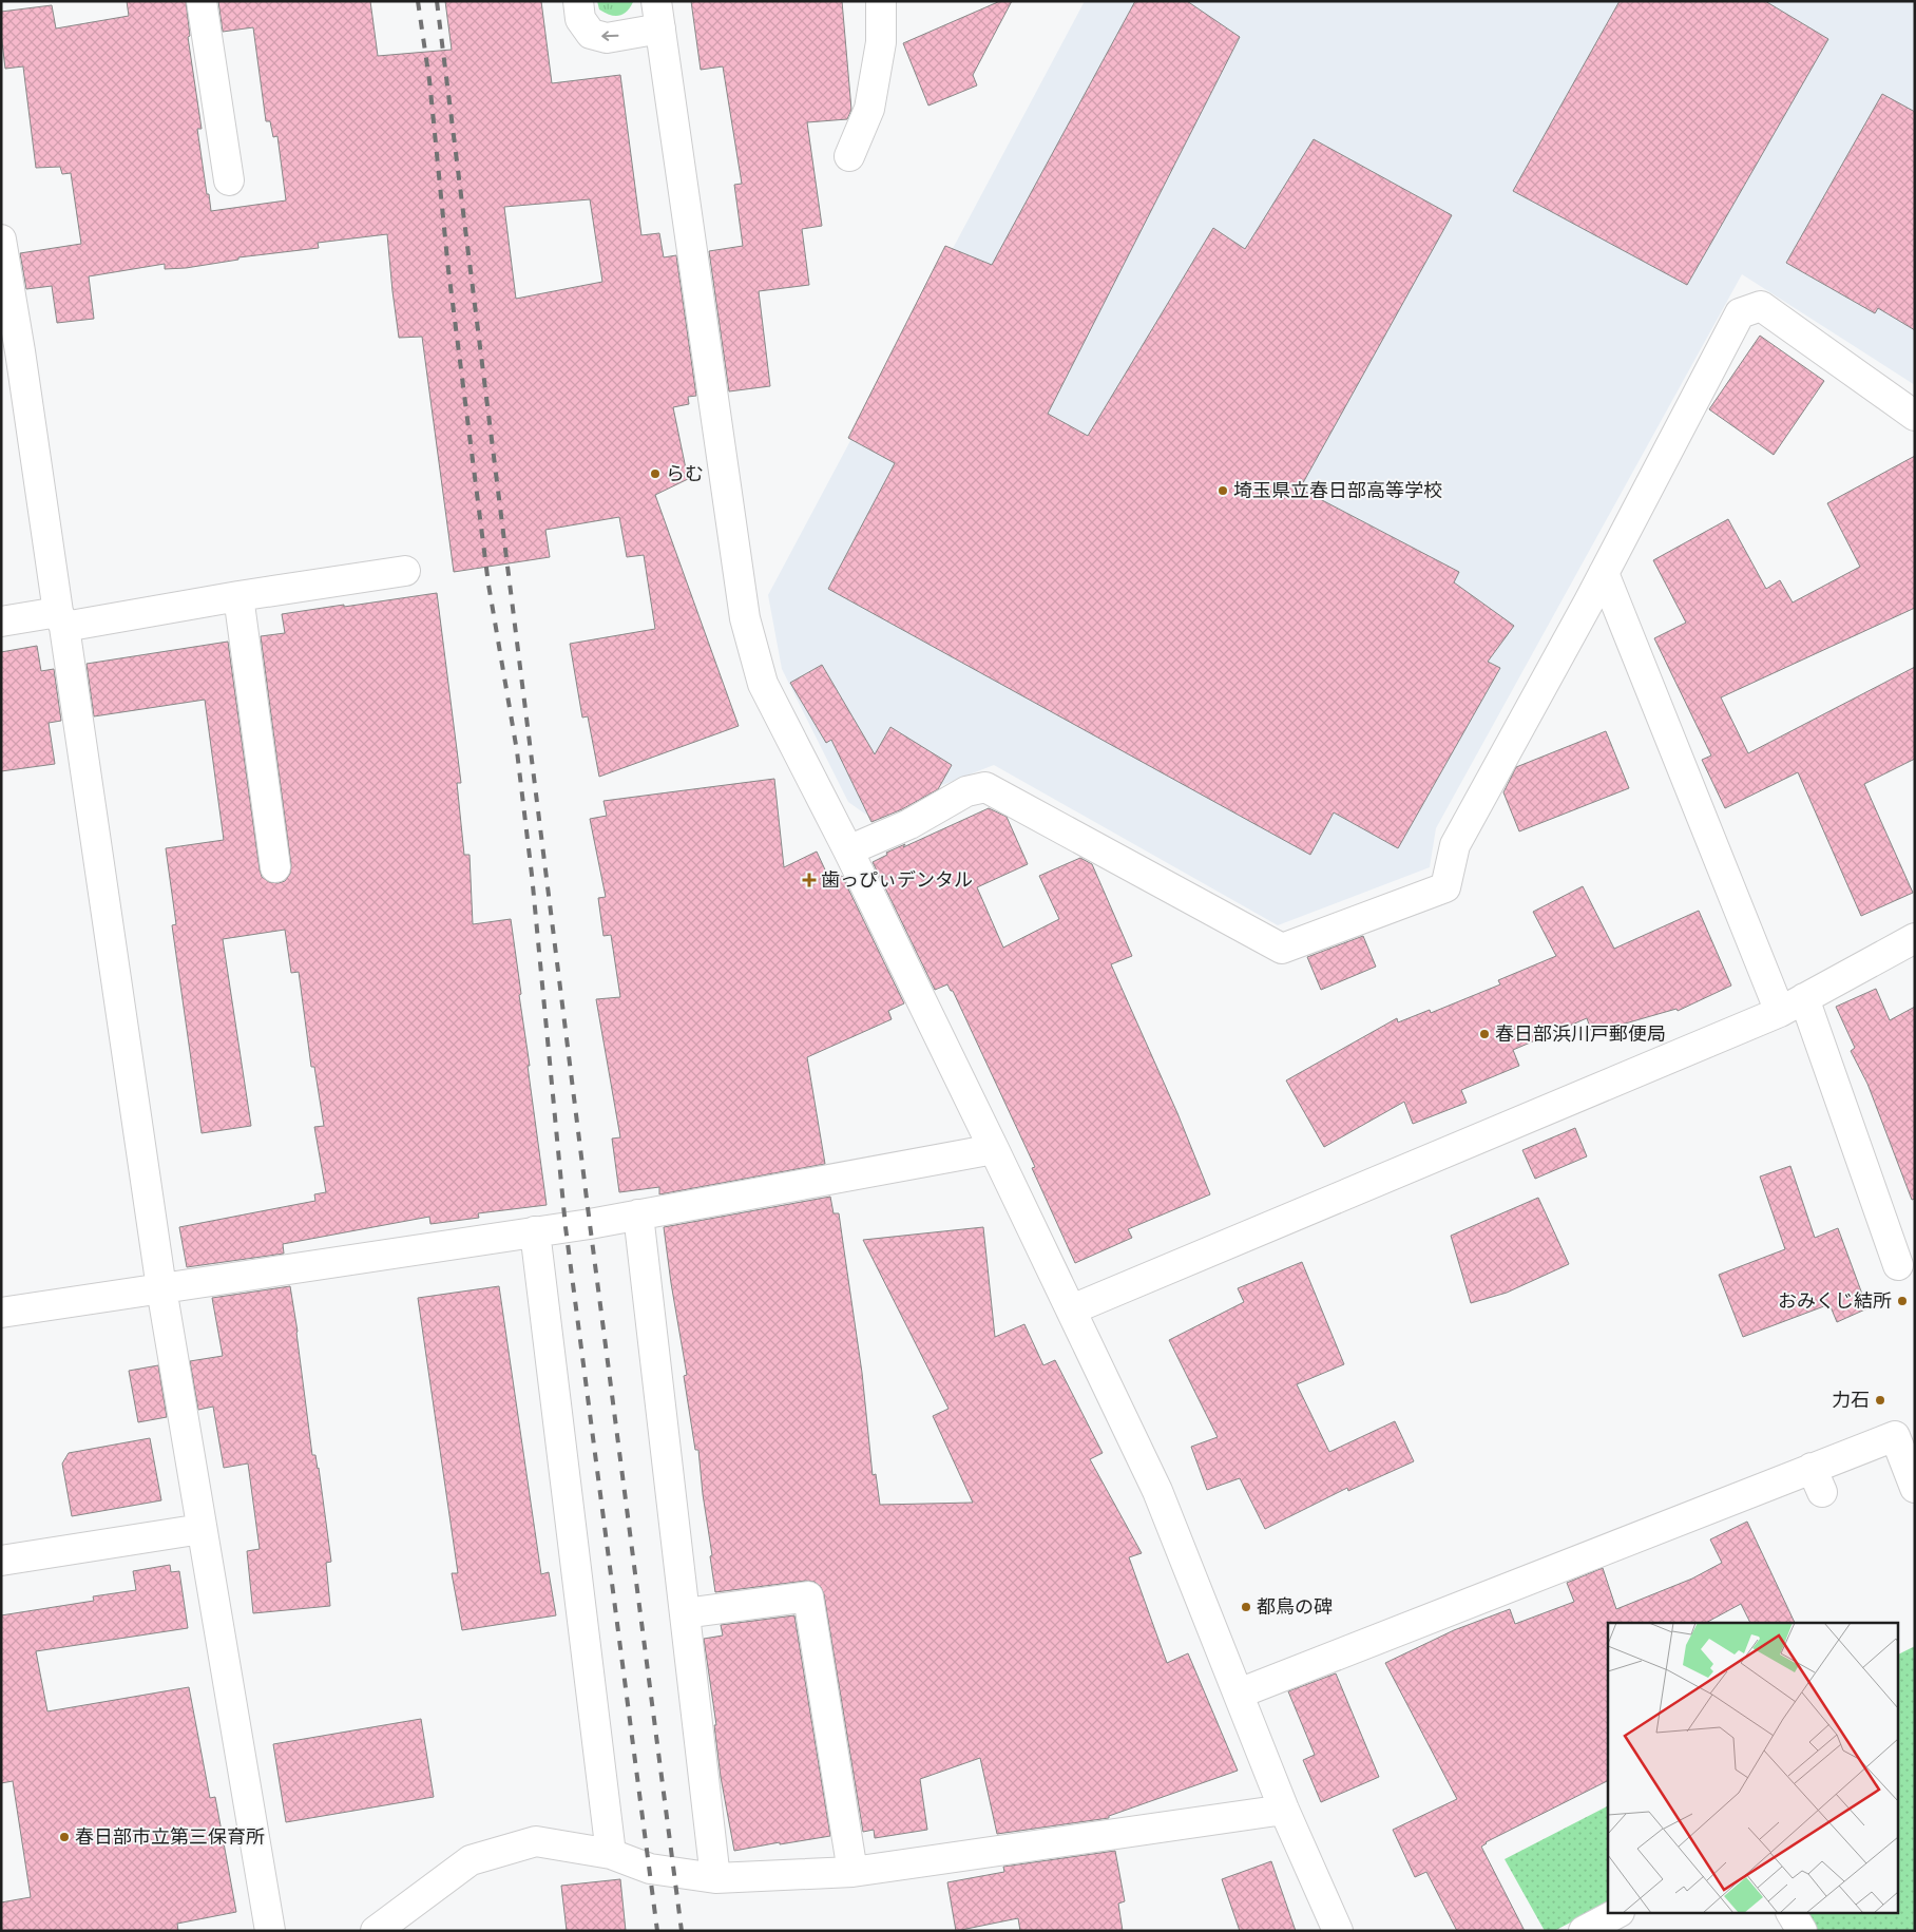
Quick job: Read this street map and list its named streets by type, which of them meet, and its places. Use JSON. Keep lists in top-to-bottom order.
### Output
{
  "places": {
    "other": [
      "らむ",
      "埼玉県立春日部高等学校",
      "春日部浜川戸郵便局",
      "おみくじ結所",
      "力石",
      "都鳥の碑",
      "春日部市立第三保育所"
    ],
    "health": ["歯っぴぃデンタル"]
  }
}
